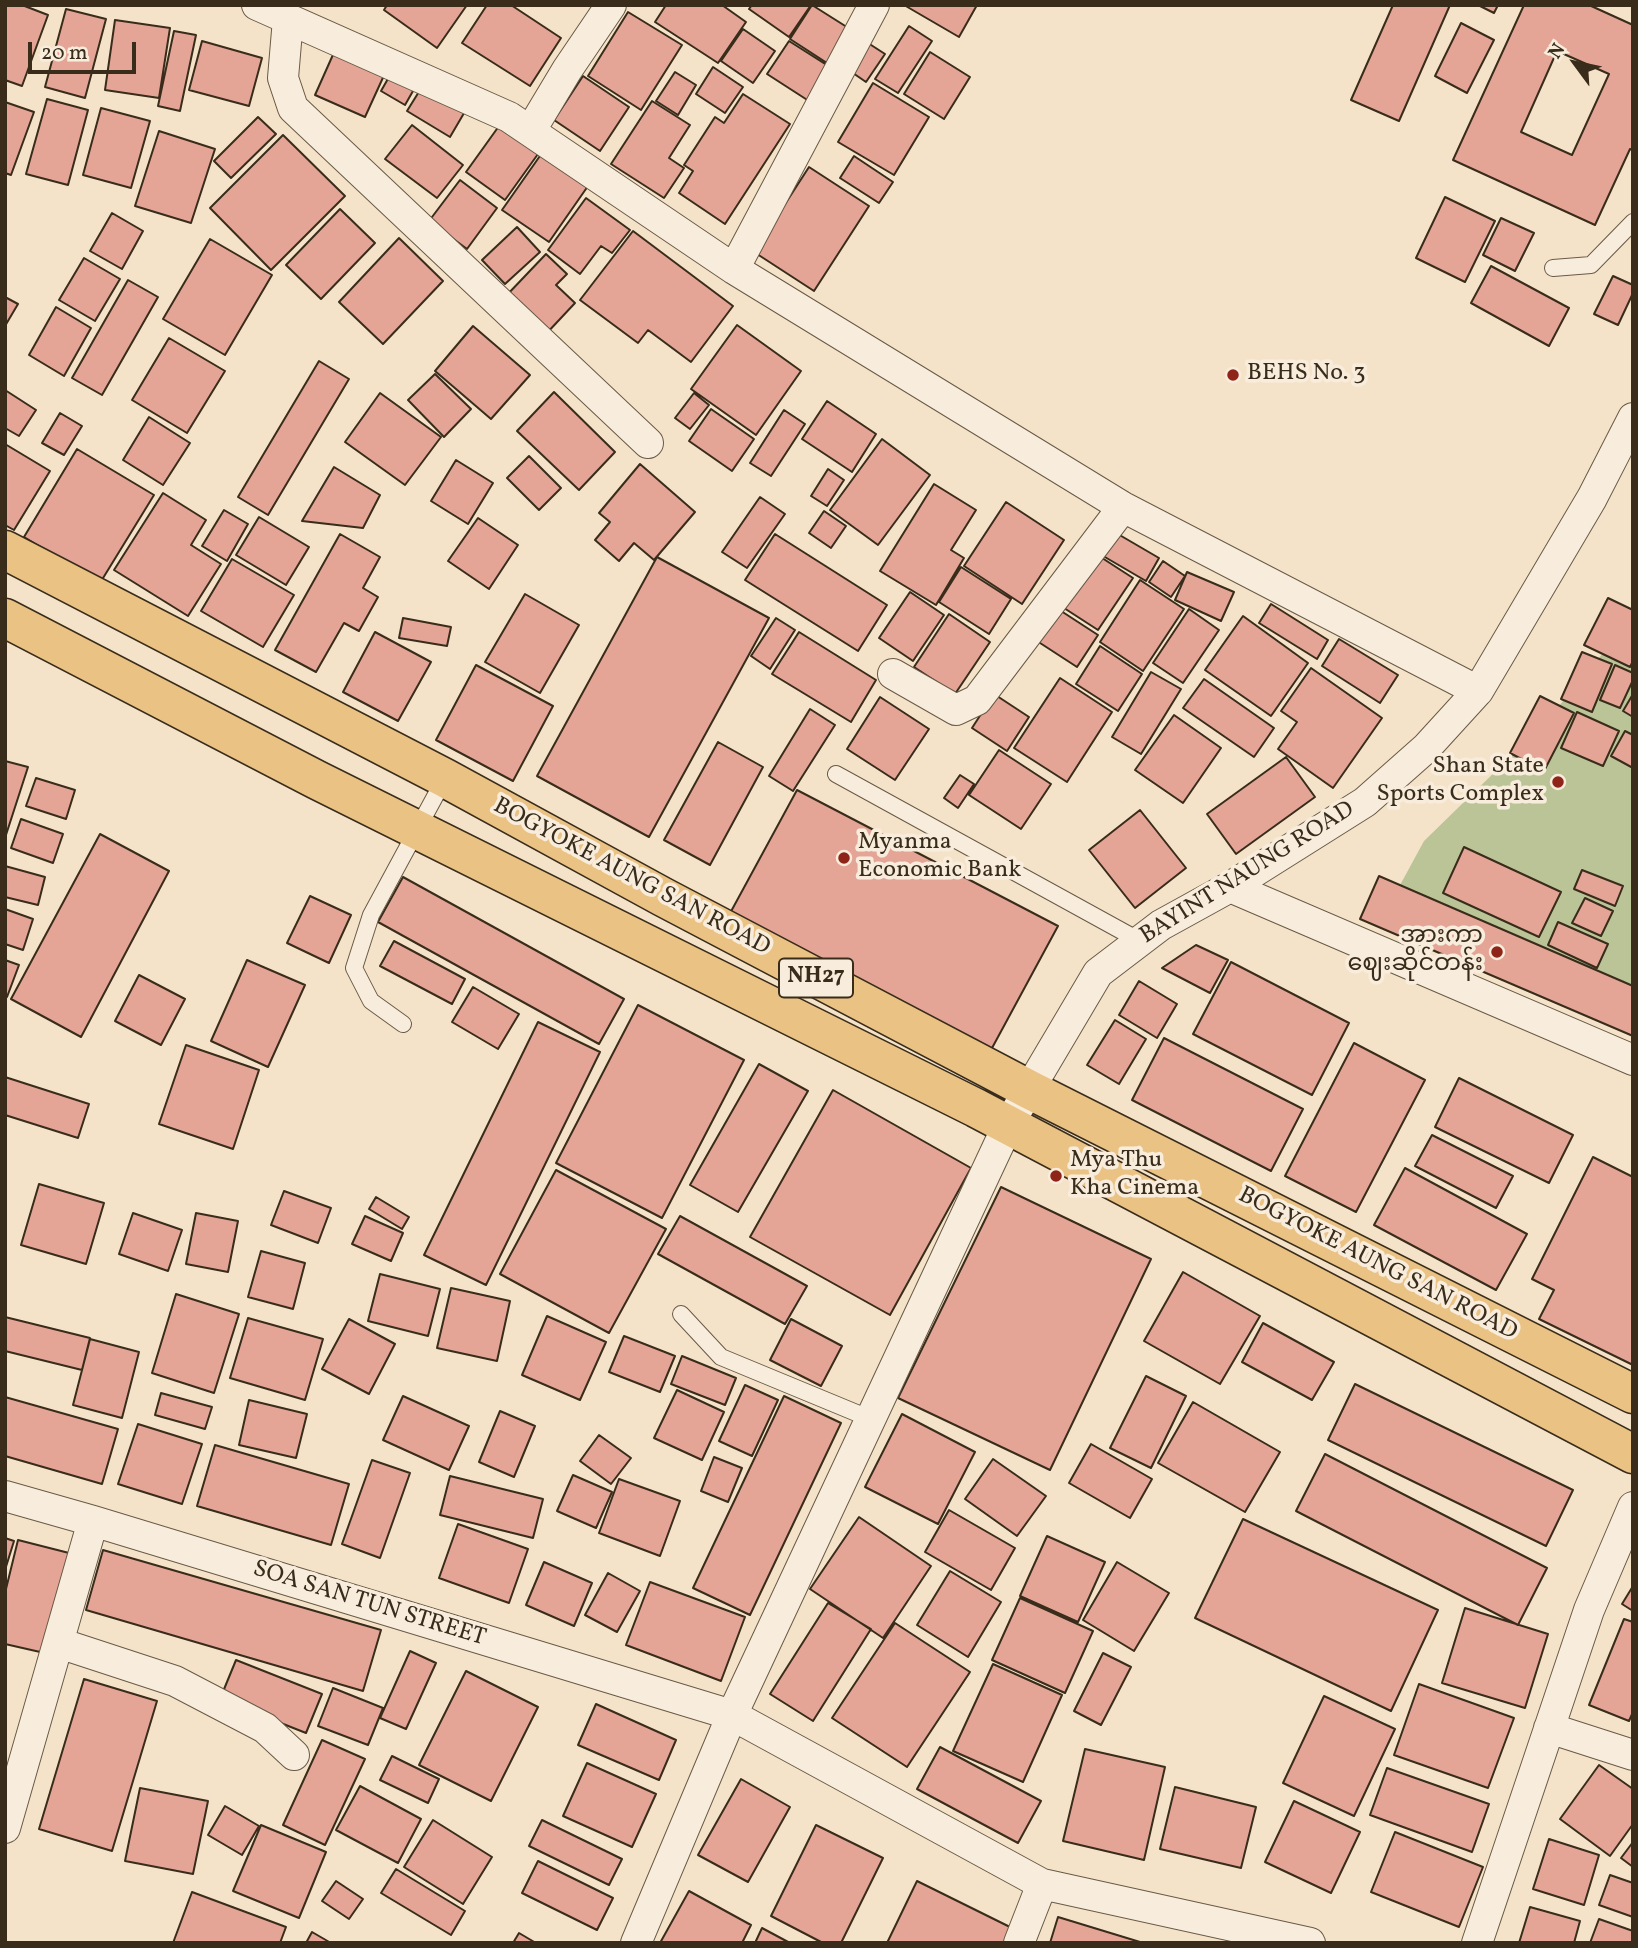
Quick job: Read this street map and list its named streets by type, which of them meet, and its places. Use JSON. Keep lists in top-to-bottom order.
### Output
{
  "streets": {
    "highway": ["BOGYOKE AUNG SAN ROAD", "NH27"],
    "street": ["BAYINT NAUNG ROAD", "SOA SAN TUN STREET"]
  },
  "crossings": [
    ["BAYINT NAUNG ROAD", "BOGYOKE AUNG SAN ROAD"],
    ["BAYINT NAUNG ROAD", "SOA SAN TUN STREET"]
  ],
  "places": [
    "BEHS No. 3",
    "Shan State Sports Complex",
    "Myanma Economic Bank",
    "အားကာ ဈေးဆိုင်တန်း",
    "Mya Thu Kha Cinema"
  ],
  "scale_bar": "20 m",
  "north": "top left"
}
